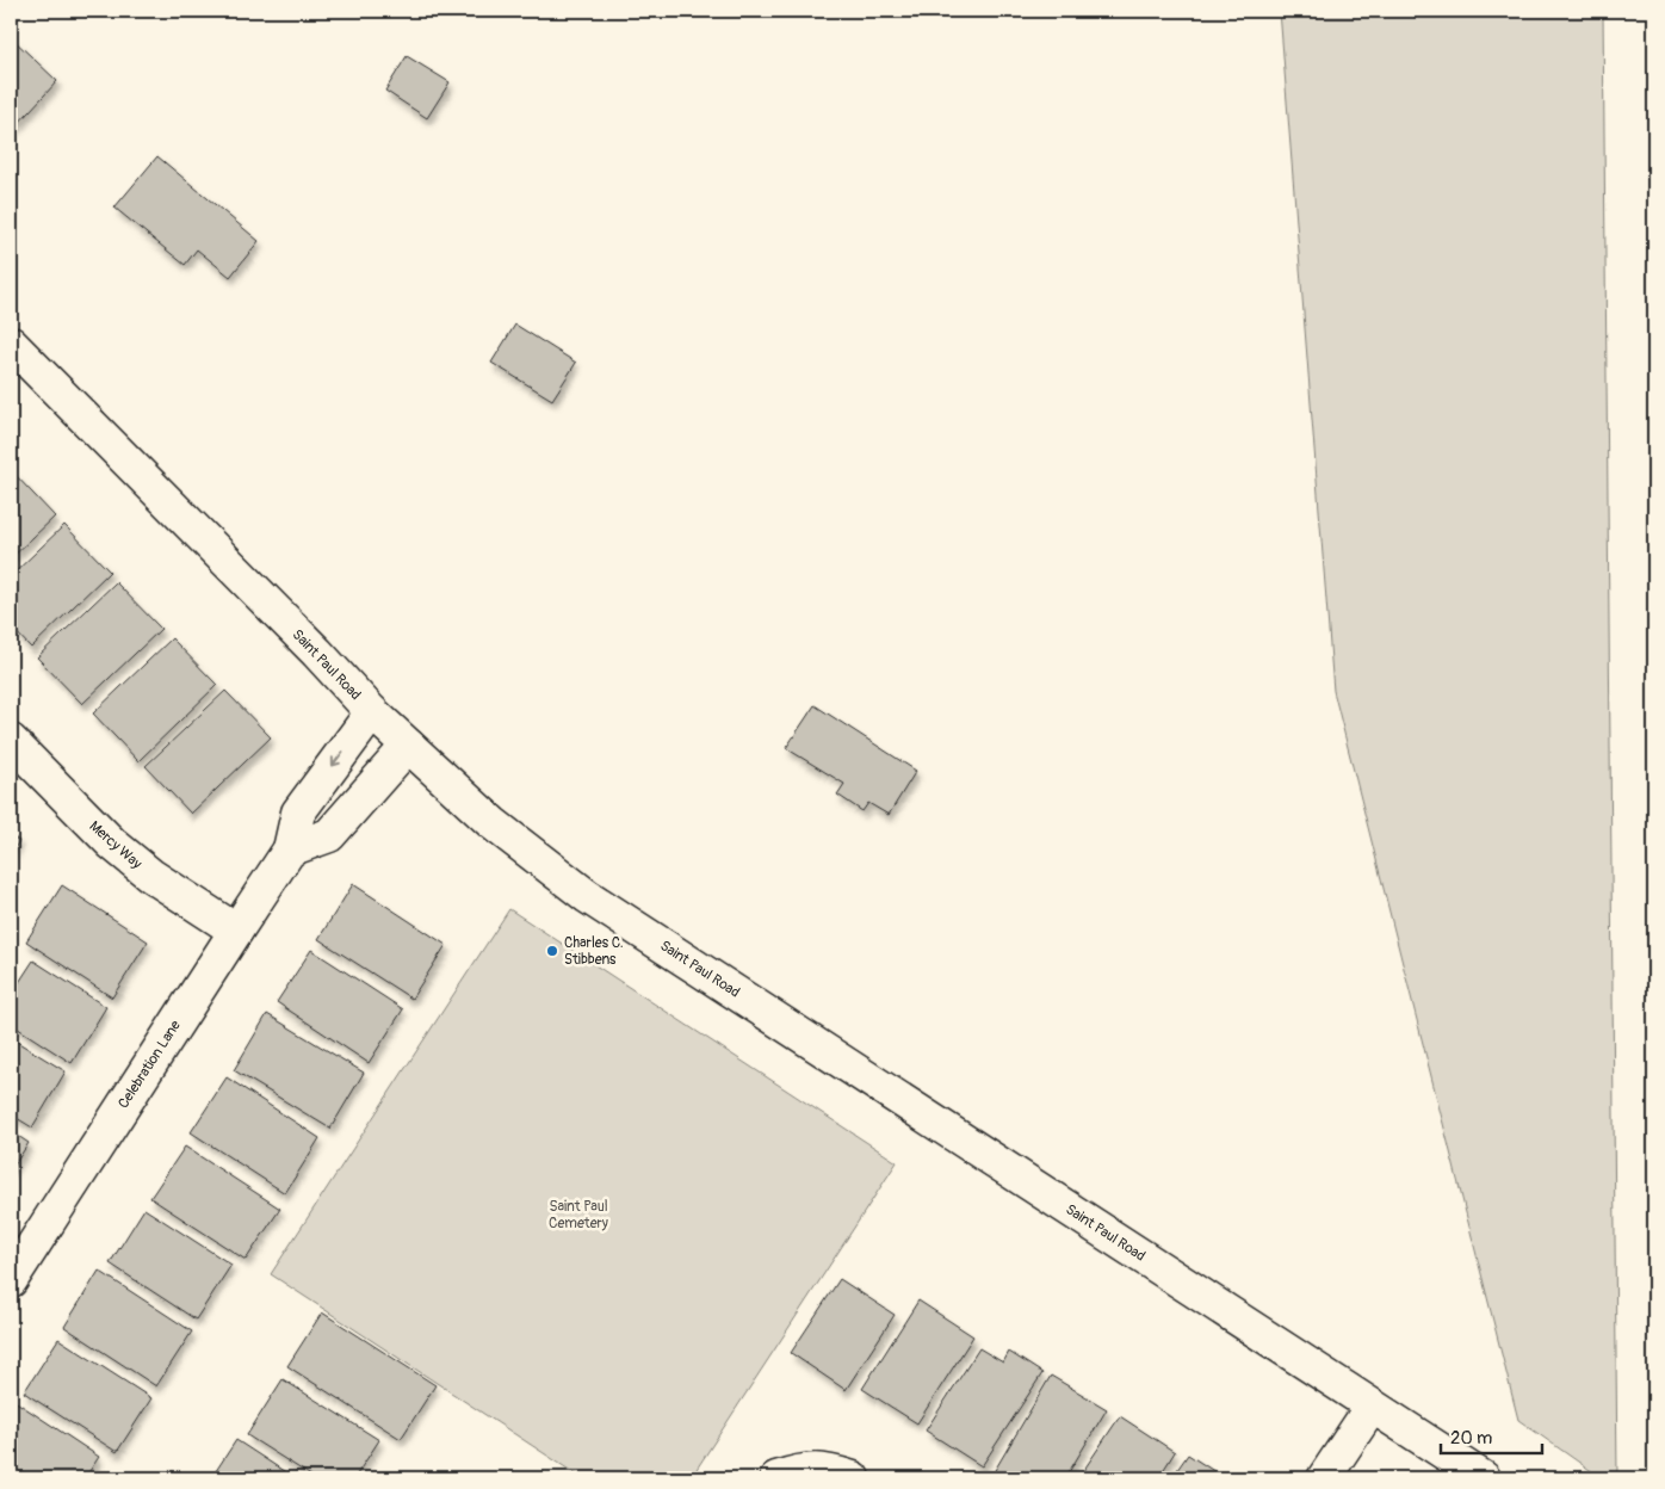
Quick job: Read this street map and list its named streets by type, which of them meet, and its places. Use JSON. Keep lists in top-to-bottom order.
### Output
{
  "streets": {
    "street": ["Saint Paul Road", "Mercy Way", "Celebration Lane"]
  },
  "crossings": [
    ["Saint Paul Road", "Celebration Lane"],
    ["Mercy Way", "Celebration Lane"]
  ],
  "parks": ["Saint Paul Cemetery"],
  "places": ["Charles C. Stibbens"],
  "scale_bar": "20 m"
}
